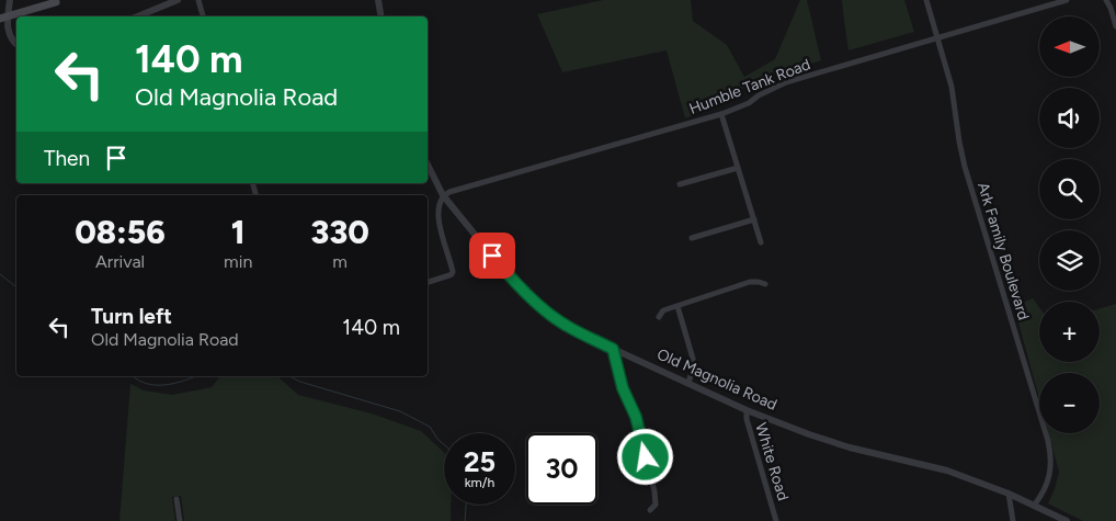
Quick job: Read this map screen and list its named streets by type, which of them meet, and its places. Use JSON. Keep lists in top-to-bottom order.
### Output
{
  "streets": {
    "street": [
      "Humble Tank Road",
      "Ark Family Boulevard",
      "Old Magnolia Road",
      "White Road"
    ]
  },
  "crossings": [
    ["Humble Tank Road", "Ark Family Boulevard"],
    ["Humble Tank Road", "Old Magnolia Road"],
    ["Ark Family Boulevard", "Old Magnolia Road"],
    ["Old Magnolia Road", "White Road"]
  ],
  "north": "left",
  "page": {
    "map_buttons": ["+", "−"],
    "turn": ["140 m", "Old Magnolia Road"],
    "then": "Then",
    "eta": [
      "08:56",
      "Arrival",
      "1",
      "min",
      "330",
      "m"
    ],
    "list": [
      {
        "name": "Turn left",
        "note": "Old Magnolia Road",
        "value": "140 m"
      }
    ],
    "speed": "25 km/h",
    "limit": "30"
  }
}
